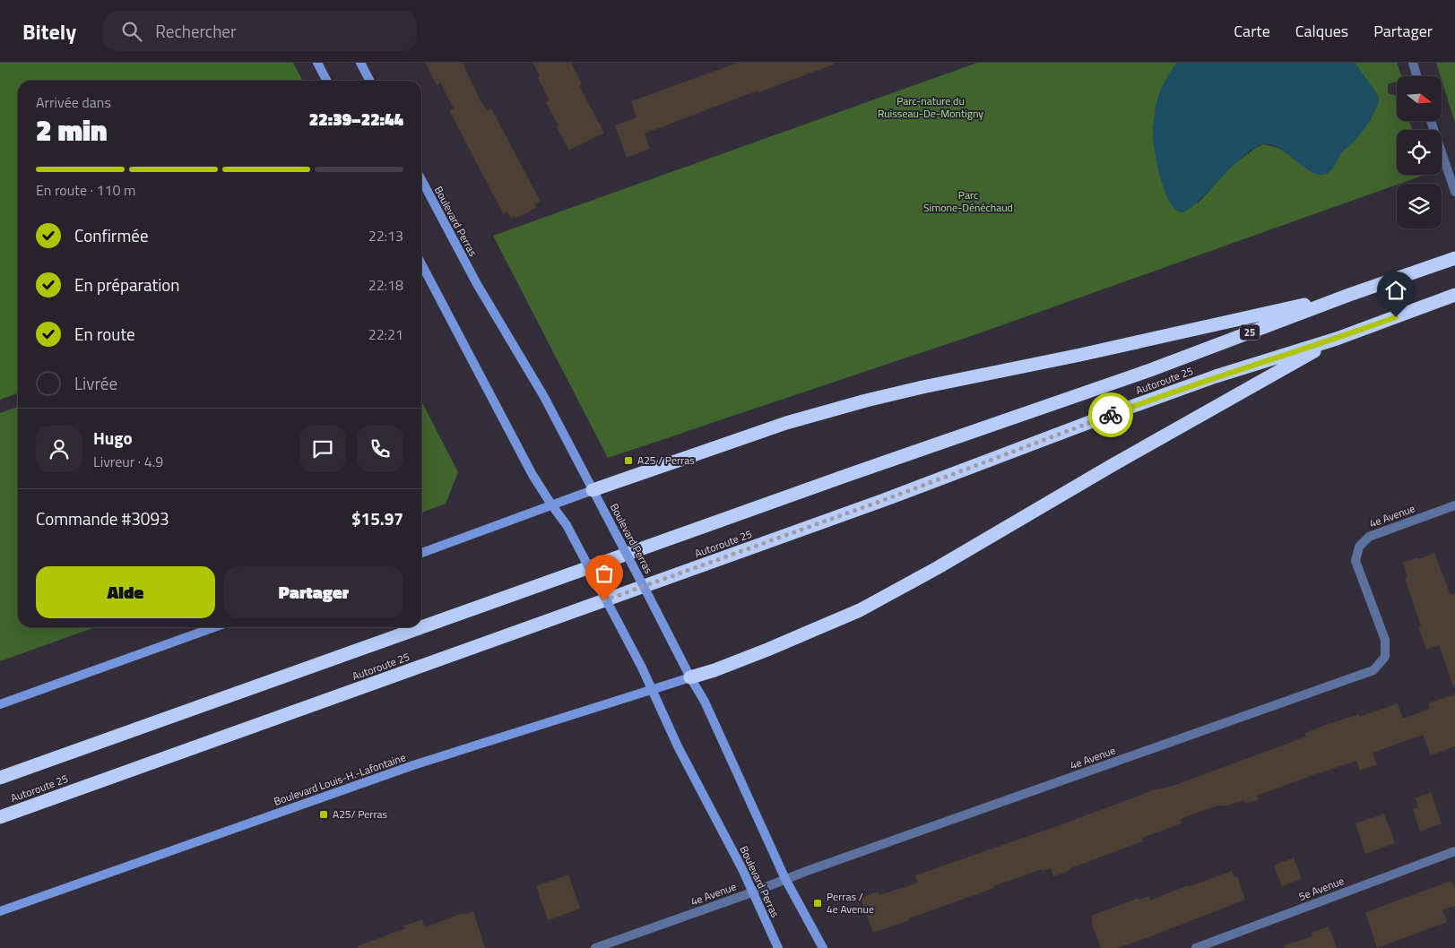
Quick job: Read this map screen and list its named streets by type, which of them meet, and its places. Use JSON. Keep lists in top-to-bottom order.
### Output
{
  "streets": {
    "highway": ["25", "Autoroute 25"],
    "main road": ["Boulevard Perras", "Boulevard Louis-H.-Lafontaine"],
    "street": ["4e Avenue", "5e Avenue"]
  },
  "crossings": [
    ["Boulevard Perras", "4e Avenue"],
    ["Boulevard Perras", "Boulevard Louis-H.-Lafontaine"]
  ],
  "parks": ["Parc-nature du Ruisseau-De-Montigny", "Parc Simone-Dénéchaud"],
  "places": {
    "transit": ["A25 / Perras", "A25/ Perras", "Perras / 4e Avenue"]
  },
  "north": "right",
  "page": {
    "header": "Bitely",
    "search": "Rechercher",
    "nav": ["Carte", "Calques", "Partager"],
    "heading": ["2 min", "Arrivée dans", "22:39–22:44"],
    "panel": [
      "Hugo",
      "Livreur · 4.9",
      "Commande #3093",
      "$15.97"
    ],
    "bar": "En route · 110 m",
    "list": [
      ["Confirmée", "22:13"],
      ["En préparation", "22:18"],
      ["En route", "22:21"],
      "Livrée"
    ],
    "buttons": ["Aide", "Partager"]
  }
}
